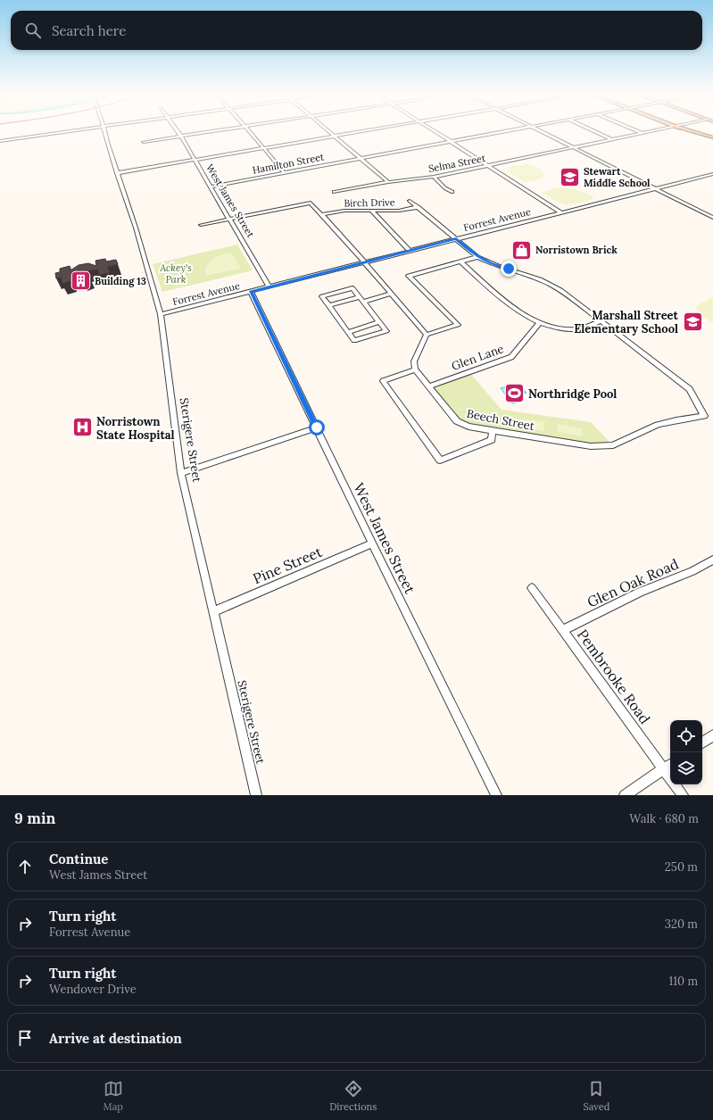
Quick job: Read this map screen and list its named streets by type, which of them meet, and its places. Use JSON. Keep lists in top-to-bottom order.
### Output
{
  "streets": {
    "street": [
      "Hamilton Street",
      "Selma Street",
      "West James Street",
      "Birch Drive",
      "Forrest Avenue",
      "Glen Lane",
      "Beech Street",
      "Sterigere Street",
      "Pine Street",
      "Glen Oak Road",
      "Pembrooke Road"
    ]
  },
  "crossings": [
    ["Hamilton Street", "West James Street"],
    ["West James Street", "Forrest Avenue"],
    ["West James Street", "Pine Street"],
    ["Forrest Avenue", "Sterigere Street"],
    ["Glen Lane", "Beech Street"],
    ["Sterigere Street", "Pine Street"],
    ["Glen Oak Road", "Pembrooke Road"]
  ],
  "parks": ["Ackey's Park"],
  "places": {
    "school or university": ["Stewart Middle School", "Marshall Street Elementary School"],
    "shop": ["Norristown Brick"],
    "building": ["Building 13"],
    "sports": ["Northridge Pool"],
    "hospital": ["Norristown State Hospital"]
  },
  "page": {
    "search": "Search here",
    "heading": ["9 min", "Walk · 680 m"],
    "list": [
      ["Continue", "West James Street", "250 m"],
      ["Turn right", "Forrest Avenue", "320 m"],
      ["Turn right", "Wendover Drive", "110 m"],
      "Arrive at destination"
    ],
    "nav": ["Map", "Directions", "Saved"]
  }
}
